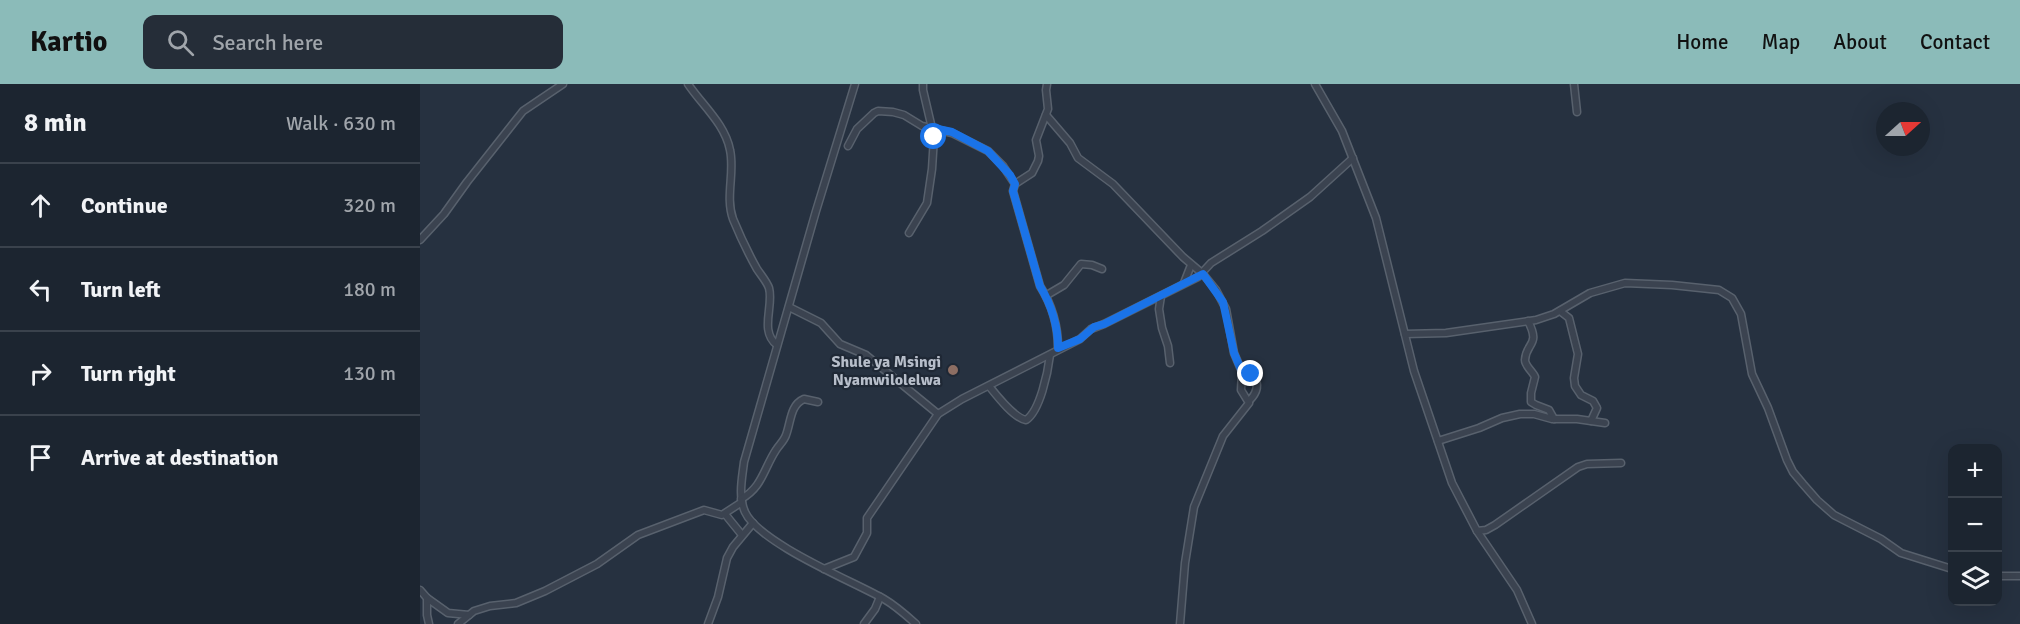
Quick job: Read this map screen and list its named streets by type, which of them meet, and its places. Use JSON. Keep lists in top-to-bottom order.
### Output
{
  "places": ["Shule ya Msingi Nyamwilolelwa"],
  "north": "right",
  "page": {
    "header": "Kartio",
    "search": "Search here",
    "nav": [
      "Home",
      "Map",
      "About",
      "Contact"
    ],
    "heading": ["8 min", "Walk · 630 m"],
    "list": [
      ["Continue", "320 m"],
      ["Turn left", "180 m"],
      ["Turn right", "130 m"],
      "Arrive at destination"
    ],
    "map_buttons": ["+", "−"]
  }
}
